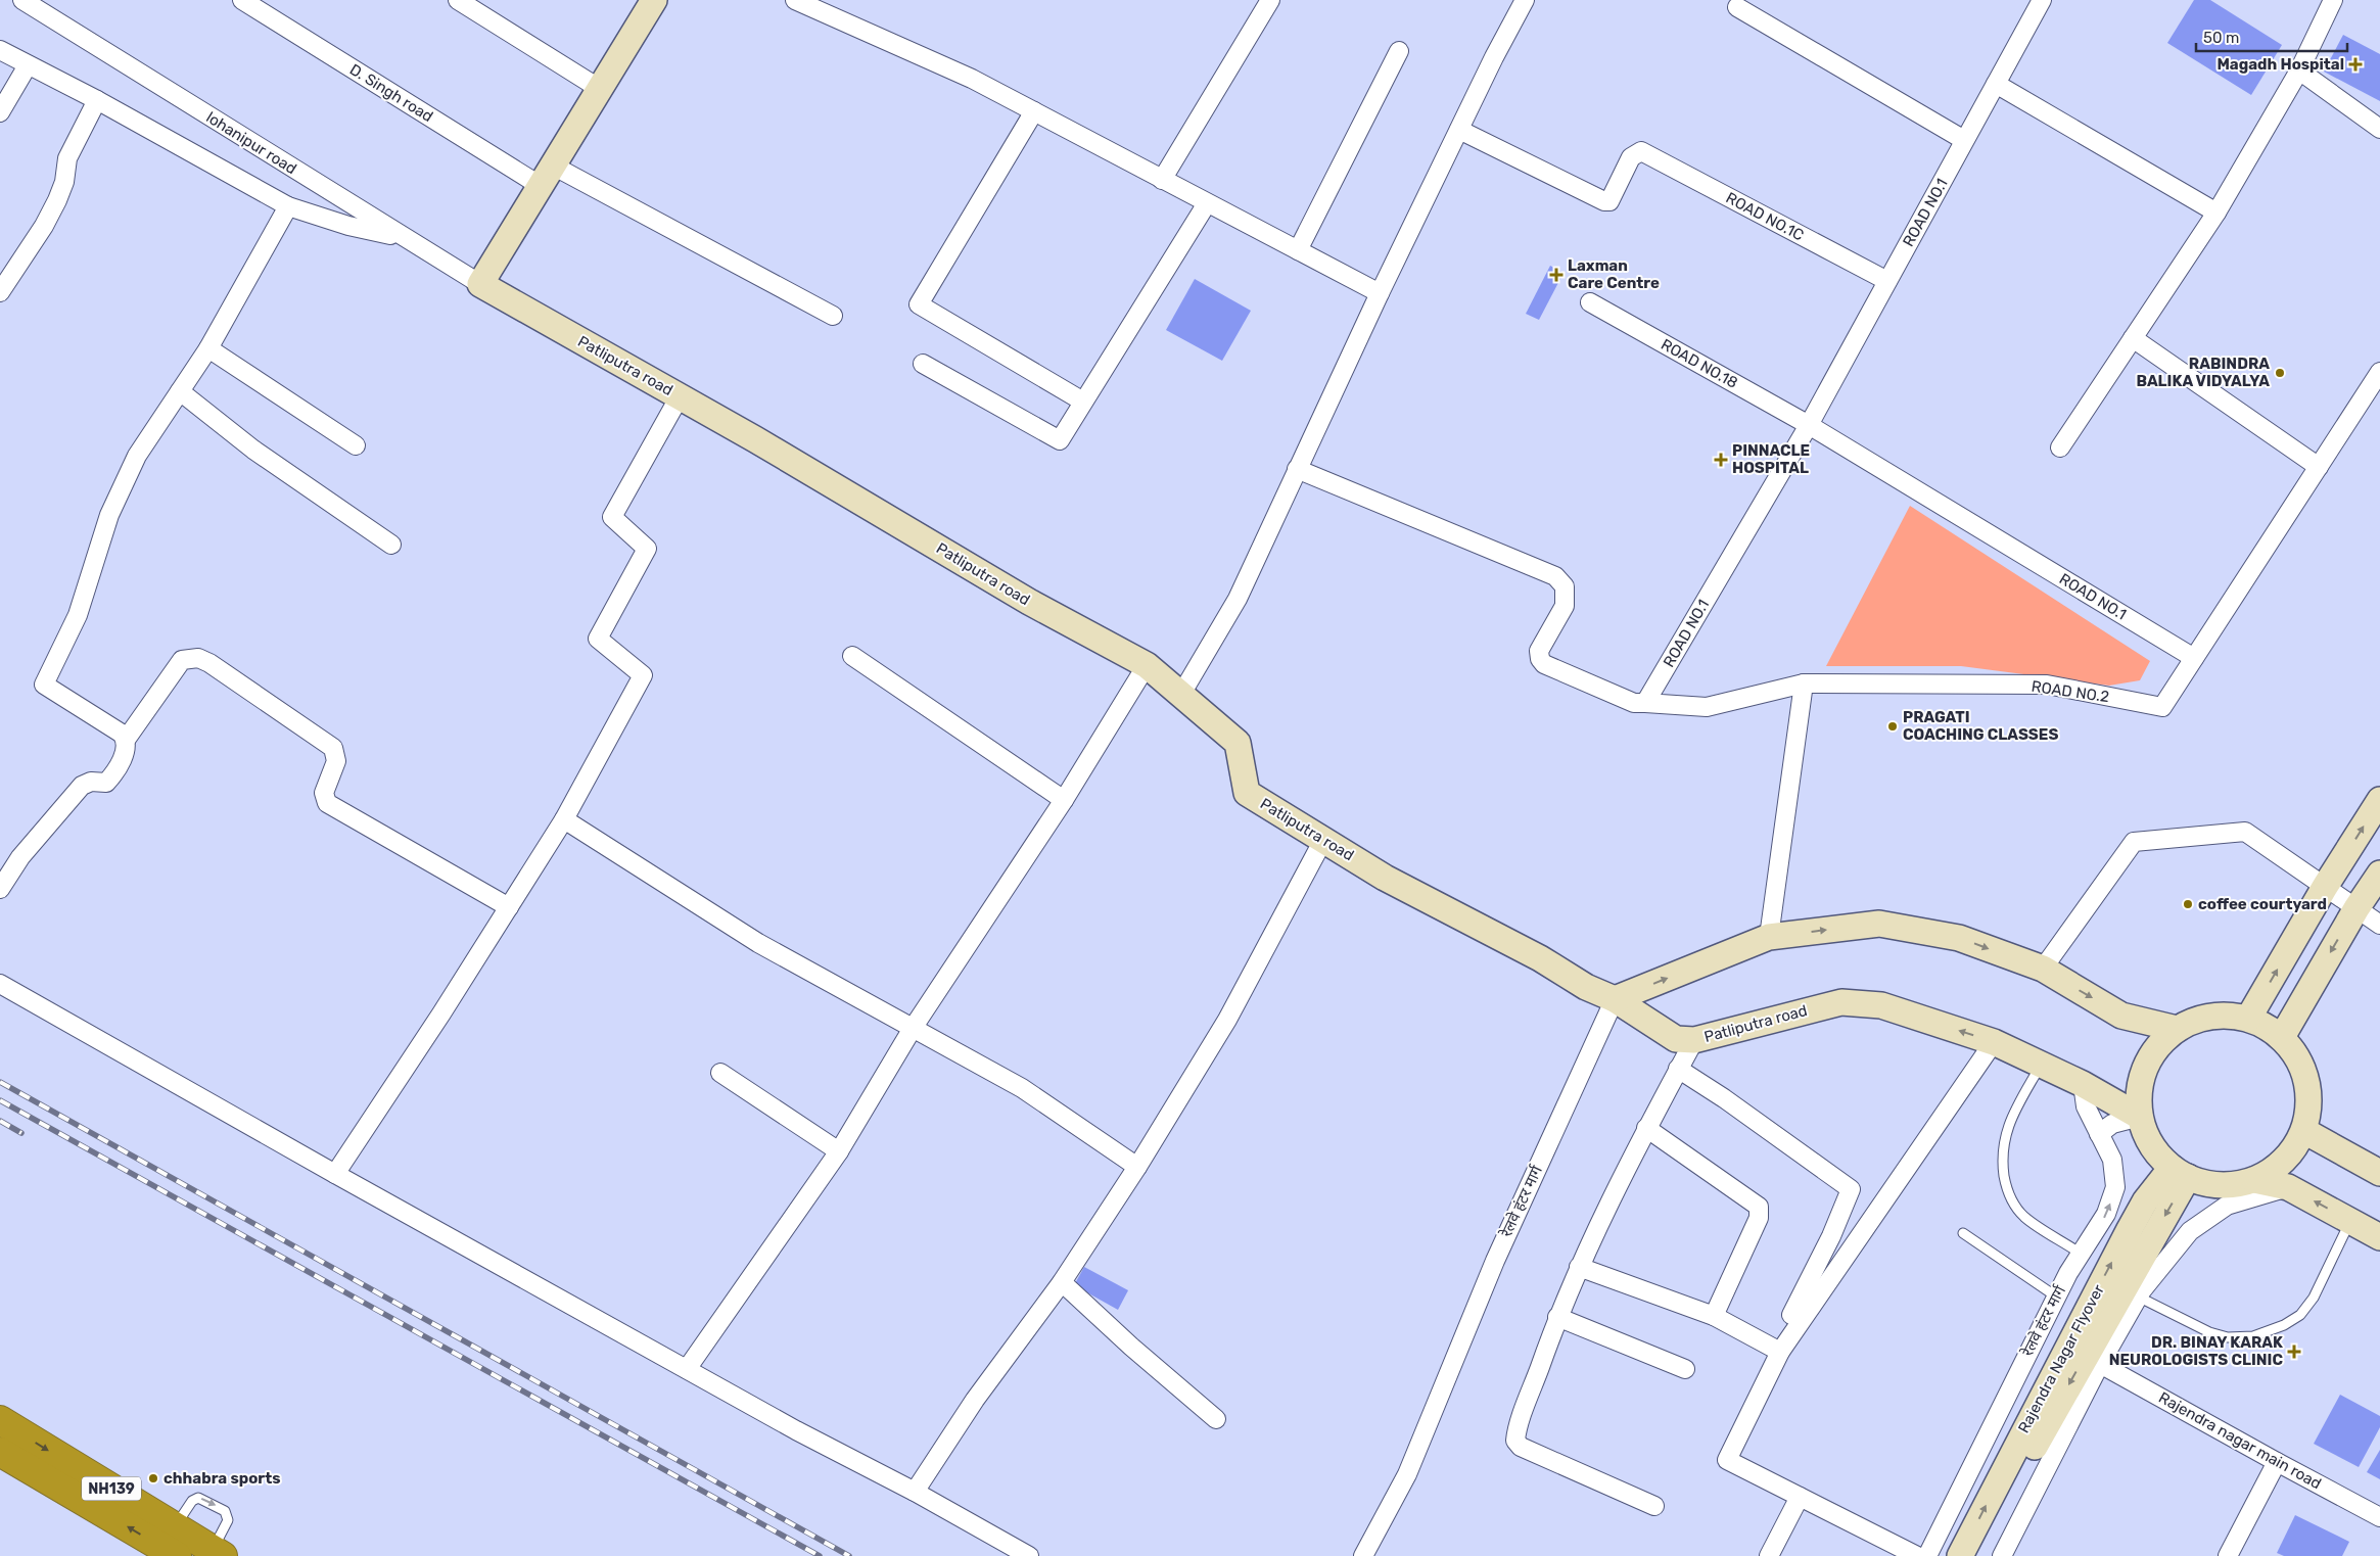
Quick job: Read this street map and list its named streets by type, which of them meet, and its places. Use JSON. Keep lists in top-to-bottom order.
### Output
{
  "streets": {
    "highway": ["NH139"],
    "street": [
      "D. Singh road",
      "lohanipur road",
      "ROAD NO.1",
      "ROAD NO.1C",
      "ROAD NO.18",
      "Patliputra road",
      "ROAD NO.2",
      "रेलवे हंटर मार्ग",
      "Rajendra Nagar Flyover",
      "Rajendra nagar main road"
    ]
  },
  "crossings": [
    ["lohanipur road", "Patliputra road"],
    ["ROAD NO.1", "ROAD NO.1C"],
    ["ROAD NO.1", "ROAD NO.18"],
    ["ROAD NO.1", "ROAD NO.2"],
    ["Patliputra road", "रेलवे हंटर मार्ग"],
    ["Patliputra road", "Rajendra Nagar Flyover"]
  ],
  "places": {
    "health": [
      "Magadh Hospital",
      "Laxman Care Centre",
      "PINNACLE HOSPITAL",
      "DR. BINAY KARAK NEUROLOGISTS CLINIC"
    ],
    "other": [
      "RABINDRA BALIKA VIDYALYA",
      "PRAGATI COACHING CLASSES",
      "coffee courtyard",
      "chhabra sports"
    ]
  },
  "scale_bar": "50 m"
}
